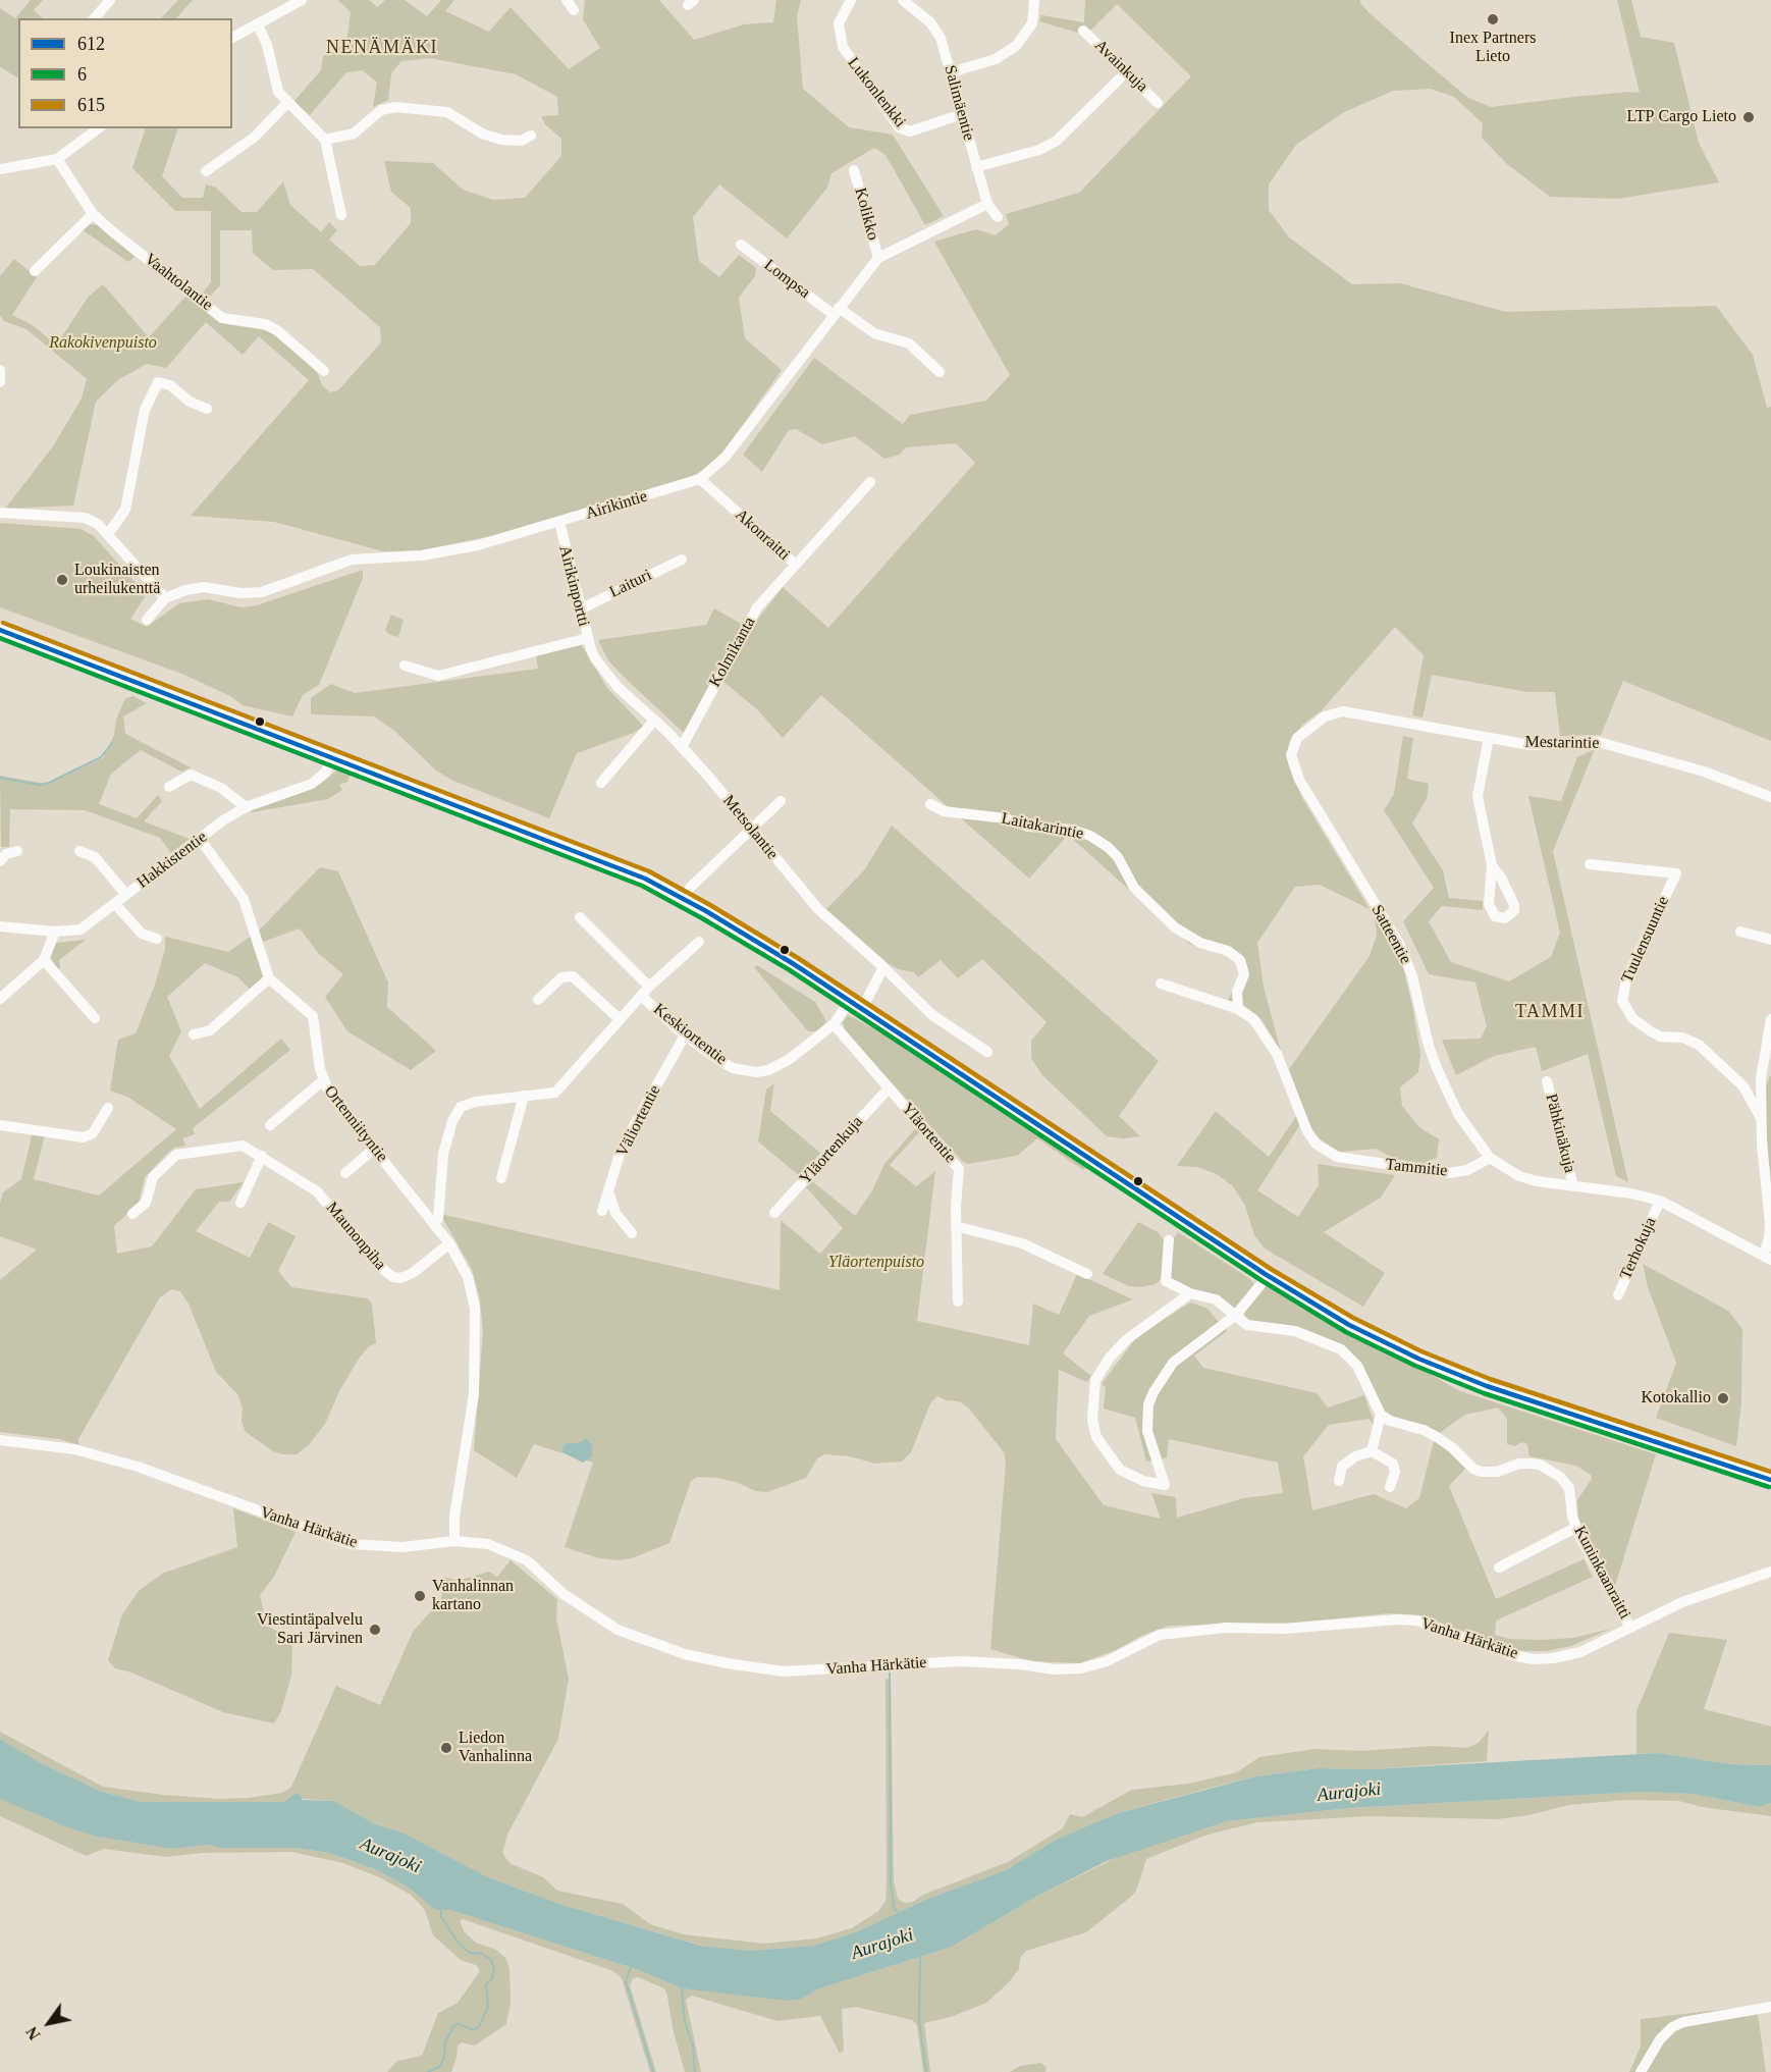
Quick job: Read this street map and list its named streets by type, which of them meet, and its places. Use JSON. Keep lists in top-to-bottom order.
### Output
{
  "streets": {
    "street": [
      "Avainkuja",
      "Lukonlenkki",
      "Salimäentie",
      "Kolikko",
      "Lompsa",
      "Vaahtolantie",
      "Airikintie",
      "Akonraitti",
      "Laituri",
      "Airikinportti",
      "Kolmikanta",
      "Mestarintie",
      "Laitakarintie",
      "Metsolantie",
      "Hakkistentie",
      "Satteentie",
      "Tuulensuuntie",
      "Keskiortentie",
      "Väliortentie",
      "Ortenniityntie",
      "Yläortentie",
      "Pähkinäkuja",
      "Yläortenkuja",
      "Tammitie",
      "Maunonpiha",
      "Terhokuja",
      "Vanha Härkätie",
      "Kuninkaanraitti"
    ]
  },
  "crossings": [
    ["Lukonlenkki", "Salimäentie"],
    ["Salimäentie", "Airikintie"],
    ["Kolikko", "Airikintie"],
    ["Lompsa", "Airikintie"],
    ["Airikintie", "Akonraitti"],
    ["Airikintie", "Airikinportti"],
    ["Akonraitti", "Kolmikanta"],
    ["Laituri", "Airikinportti"],
    ["Airikinportti", "Metsolantie"],
    ["Kolmikanta", "Metsolantie"],
    ["Mestarintie", "Satteentie"],
    ["Laitakarintie", "Tammitie"],
    ["Satteentie", "Tammitie"],
    ["Keskiortentie", "Väliortentie"],
    ["Keskiortentie", "Ortenniityntie"],
    ["Keskiortentie", "Yläortentie"],
    ["Ortenniityntie", "Maunonpiha"],
    ["Ortenniityntie", "Vanha Härkätie"],
    ["Yläortentie", "Yläortenkuja"],
    ["Vanha Härkätie", "Kuninkaanraitti"]
  ],
  "districts": ["NENÄMÄKI", "TAMMI"],
  "water": ["Aurajoki"],
  "parks": ["Rakokivenpuisto", "Yläortenpuisto"],
  "places": [
    "Inex Partners Lieto",
    "LTP Cargo Lieto",
    "Loukinaisten urheilukenttä",
    "Kotokallio",
    "Vanhalinnan kartano",
    "Viestintäpalvelu Sari Järvinen",
    "Liedon Vanhalinna"
  ],
  "lines": ["transit line 615", "transit line 612", "transit line 6"],
  "legend": ["612", "6", "615"],
  "north": "bottom left"
}
